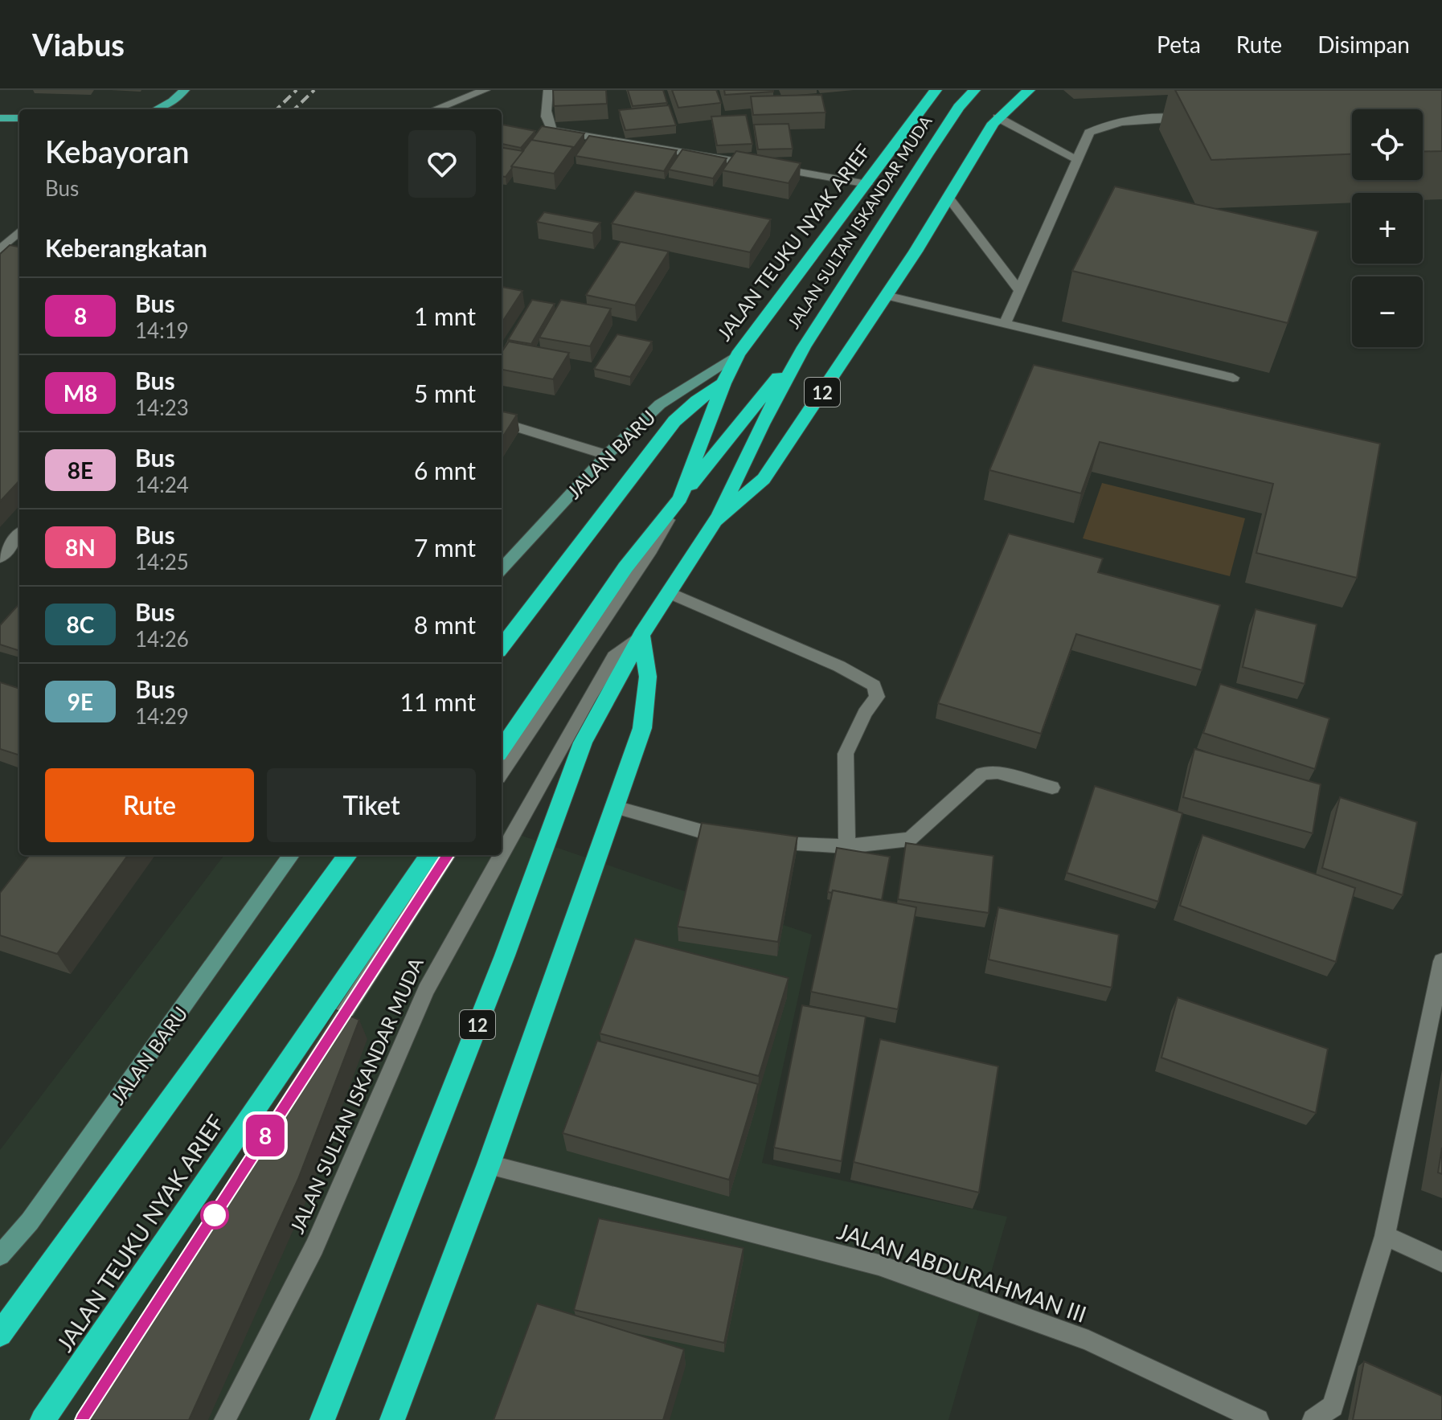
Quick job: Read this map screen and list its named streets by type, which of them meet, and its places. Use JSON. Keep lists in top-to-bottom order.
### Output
{
  "streets": {
    "highway": ["JALAN SULTAN ISKANDAR MUDA", "JALAN TEUKU NYAK ARIEF", "12"],
    "main road": ["JALAN BARU"],
    "street": ["JALAN ABDURAHMAN III"]
  },
  "crossings": [
    ["JALAN SULTAN ISKANDAR MUDA", "JALAN TEUKU NYAK ARIEF"],
    ["JALAN SULTAN ISKANDAR MUDA", "12"],
    ["JALAN TEUKU NYAK ARIEF", "JALAN BARU"]
  ],
  "lines": ["bus line 8"],
  "page": {
    "header": "Viabus",
    "nav": ["Peta", "Rute", "Disimpan"],
    "on_map": "8",
    "map_buttons": ["+", "−"],
    "heading": [
      ["Kebayoran", "Bus"],
      "Keberangkatan"
    ],
    "list": [
      {
        "mark": "8",
        "name": "Bus",
        "note": "14:19",
        "value": "1 mnt"
      },
      {
        "mark": "M8",
        "name": "Bus",
        "note": "14:23",
        "value": "5 mnt"
      },
      {
        "mark": "8E",
        "name": "Bus",
        "note": "14:24",
        "value": "6 mnt"
      },
      {
        "mark": "8N",
        "name": "Bus",
        "note": "14:25",
        "value": "7 mnt"
      },
      {
        "mark": "8C",
        "name": "Bus",
        "note": "14:26",
        "value": "8 mnt"
      },
      {
        "mark": "9E",
        "name": "Bus",
        "note": "14:29",
        "value": "11 mnt"
      }
    ],
    "buttons": ["Rute", "Tiket"]
  }
}
